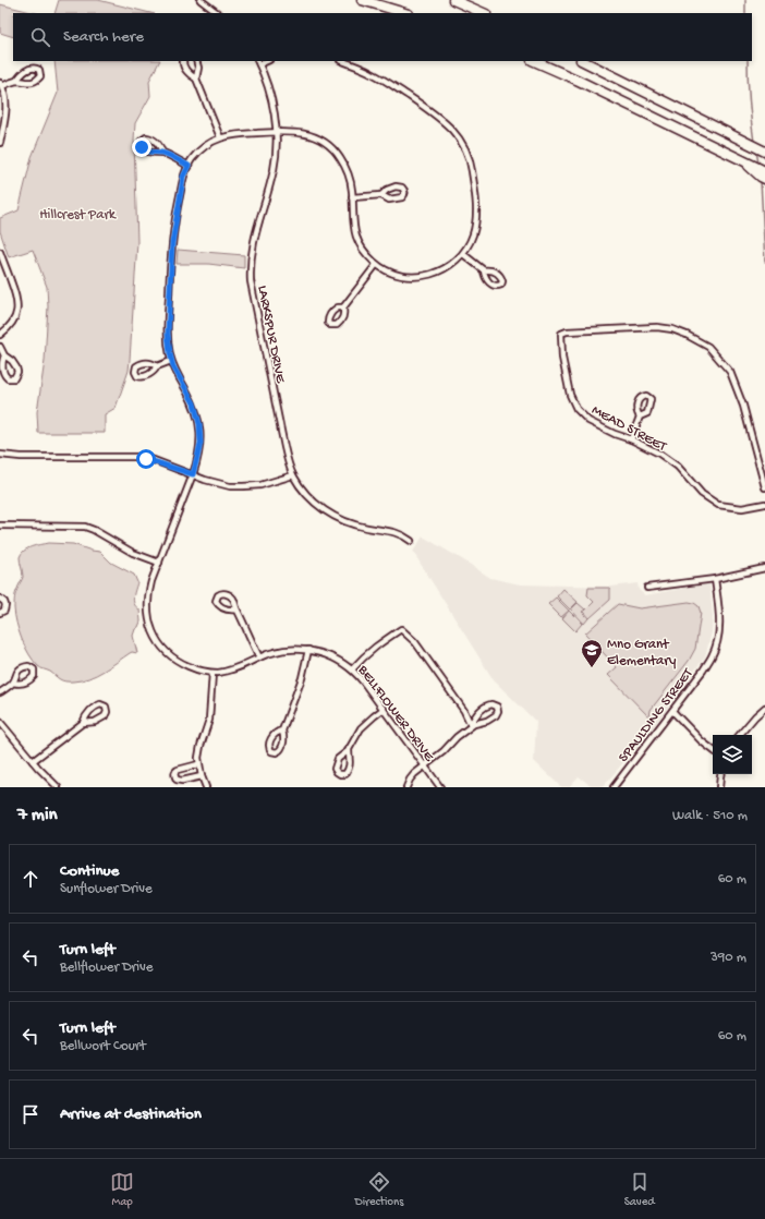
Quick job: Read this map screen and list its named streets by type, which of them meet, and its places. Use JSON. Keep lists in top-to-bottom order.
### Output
{
  "streets": {
    "street": [
      "LARKSPUR DRIVE",
      "MEAD STREET",
      "BELLFLOWER DRIVE",
      "SPAULDING STREET"
    ]
  },
  "crossings": [
    ["LARKSPUR DRIVE", "BELLFLOWER DRIVE"]
  ],
  "parks": ["Hillcrest Park"],
  "places": {
    "school or university": ["Mno Grant Elementary"]
  },
  "page": {
    "search": "Search here",
    "heading": ["7 min", "Walk · 510 m"],
    "list": [
      ["Continue", "Sunflower Drive", "60 m"],
      ["Turn left", "Bellflower Drive", "390 m"],
      ["Turn left", "Bellwort Court", "60 m"],
      "Arrive at destination"
    ],
    "nav": ["Map", "Directions", "Saved"]
  }
}
